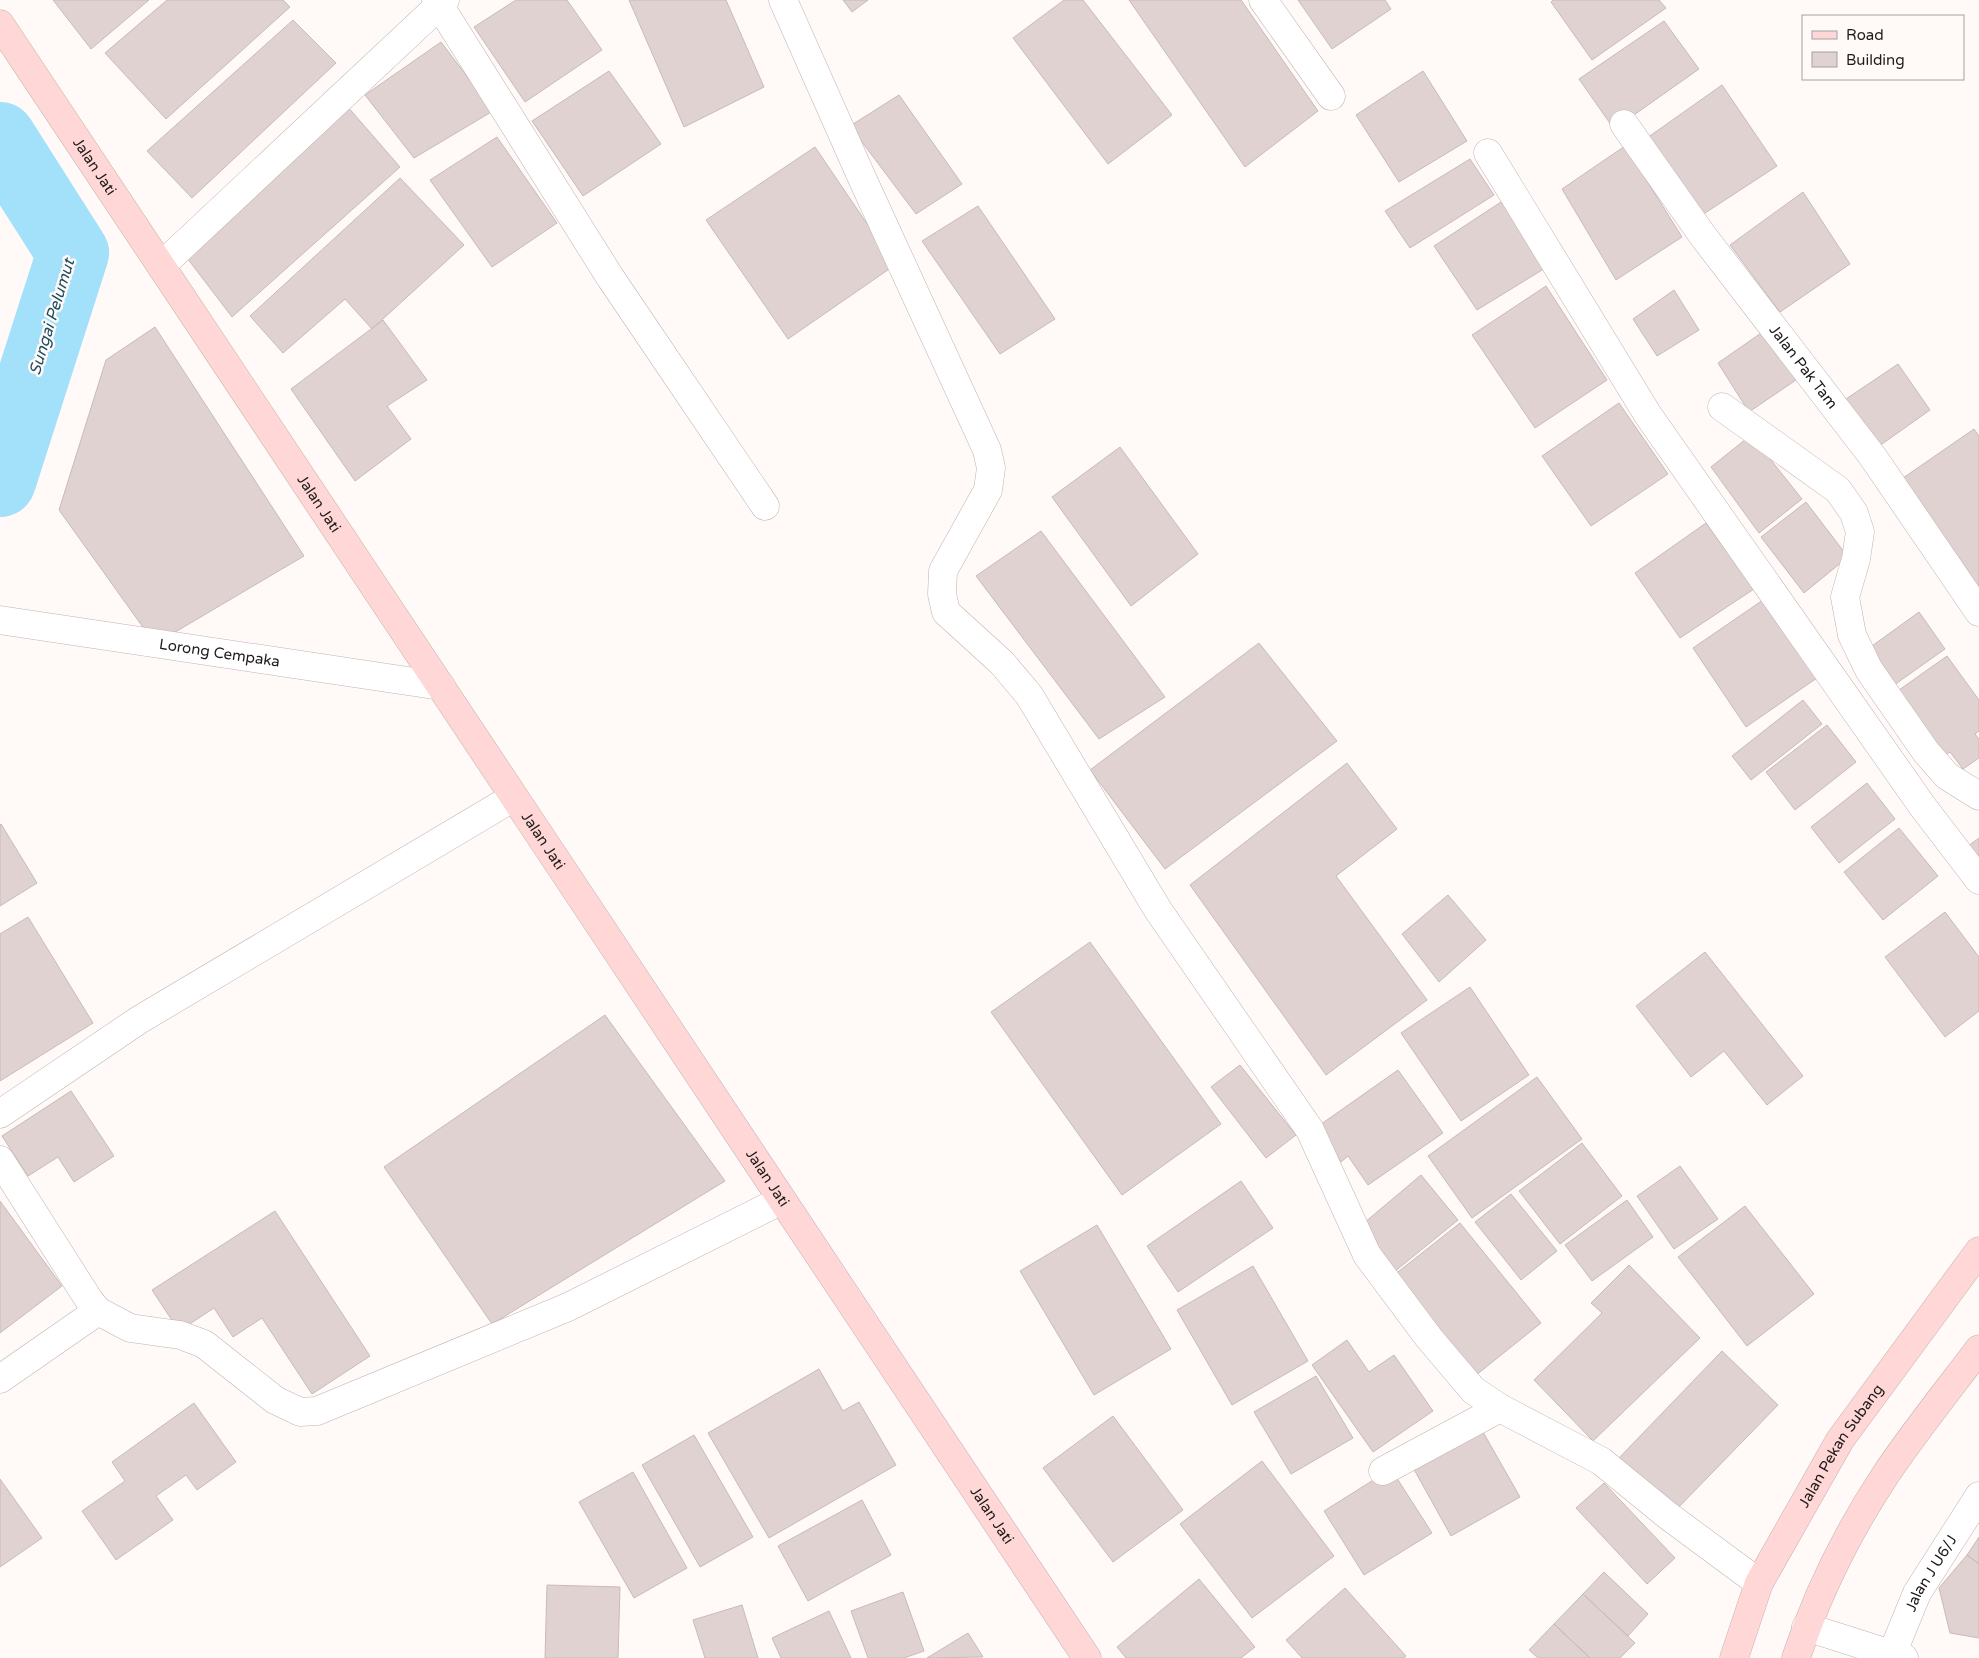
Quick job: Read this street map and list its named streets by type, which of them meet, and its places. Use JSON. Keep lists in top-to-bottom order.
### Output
{
  "streets": {
    "street": [
      "Jalan Jati",
      "Jalan Pak Tam",
      "Lorong Cempaka",
      "Jalan Pekan Subang",
      "Jalan J U6/J"
    ]
  },
  "crossings": [
    ["Jalan Jati", "Lorong Cempaka"]
  ],
  "water": ["Sungai Pelumut"],
  "legend": ["Road", "Building"]
}
